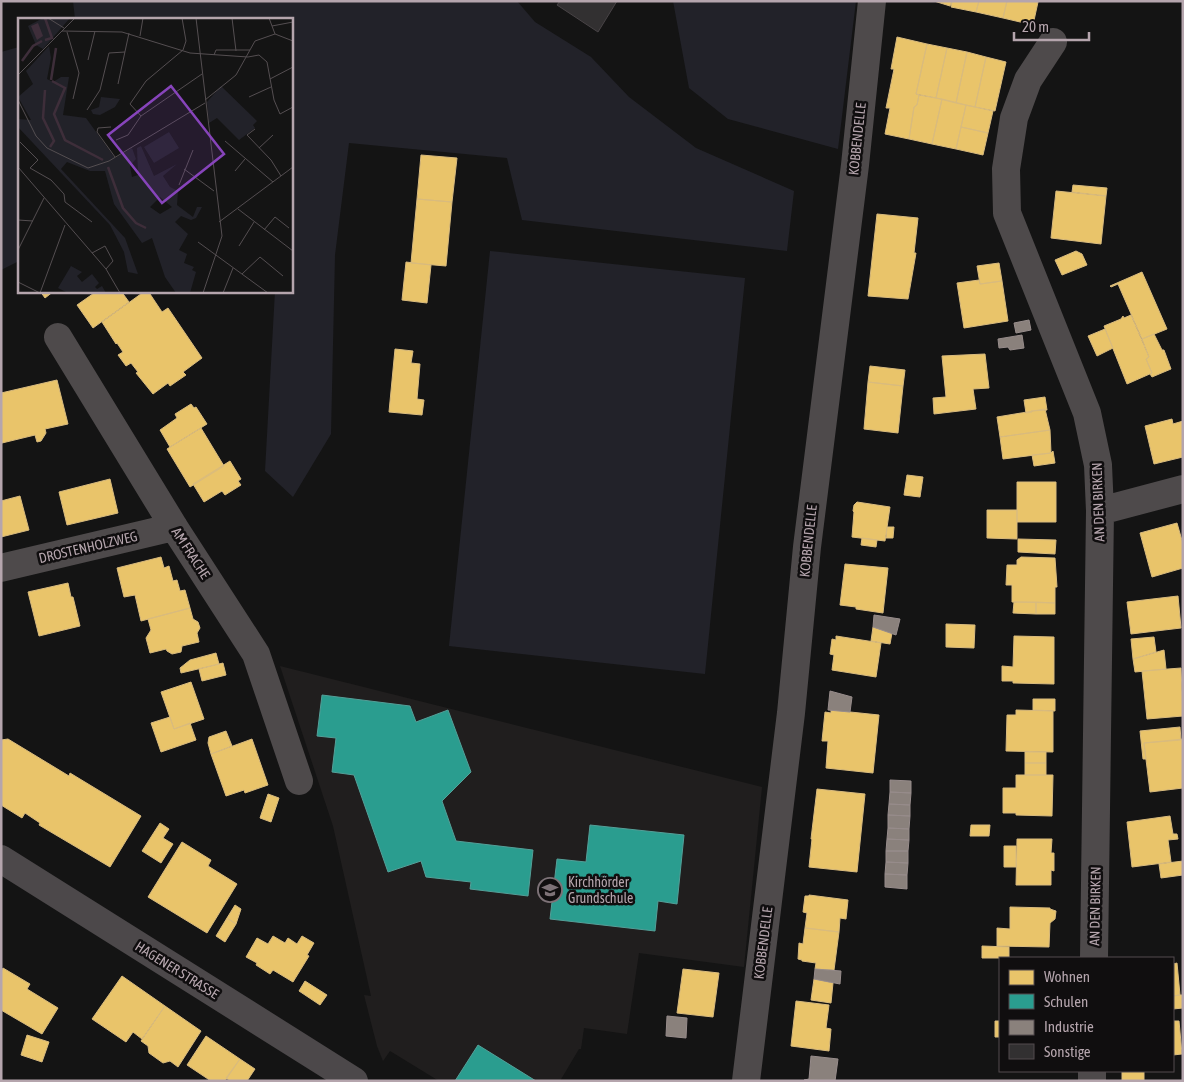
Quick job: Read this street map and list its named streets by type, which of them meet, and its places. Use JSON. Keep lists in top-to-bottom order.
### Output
{
  "streets": {
    "main road": ["HAGENER STRASSE"],
    "street": [
      "KOBBENDELLE",
      "AN DEN BIRKEN",
      "DROSTENHOLZWEG",
      "AM FRACHE"
    ]
  },
  "crossings": [
    ["DROSTENHOLZWEG", "AM FRACHE"]
  ],
  "places": {
    "school or university": ["Kirchhörder Grundschule"]
  },
  "legend": [
    "Wohnen",
    "Schulen",
    "Industrie",
    "Sonstige"
  ],
  "scale_bar": "20 m"
}
